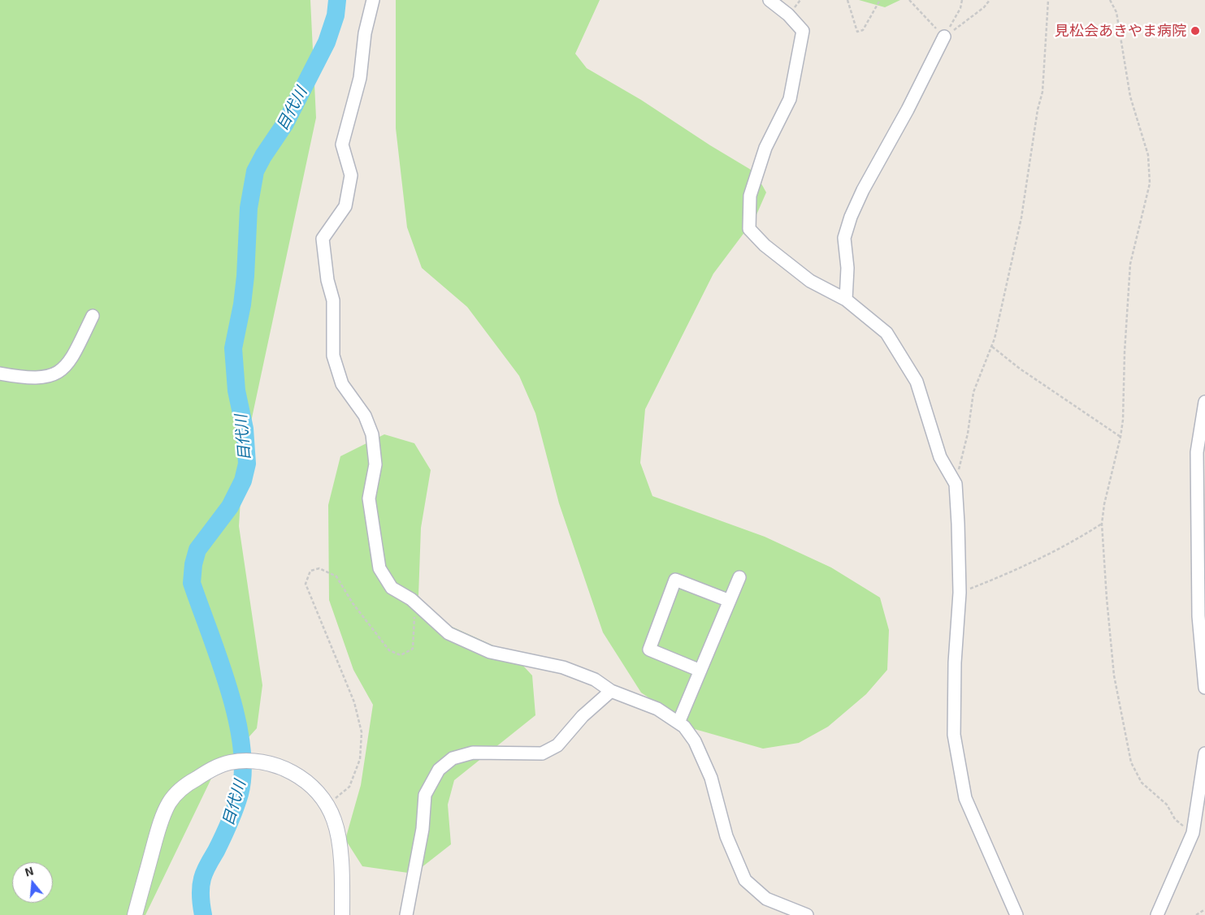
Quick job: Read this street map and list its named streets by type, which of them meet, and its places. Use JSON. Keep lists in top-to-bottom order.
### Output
{
  "water": ["目代川"],
  "places": ["見松会あきやま病院"],
  "north": "top"
}
